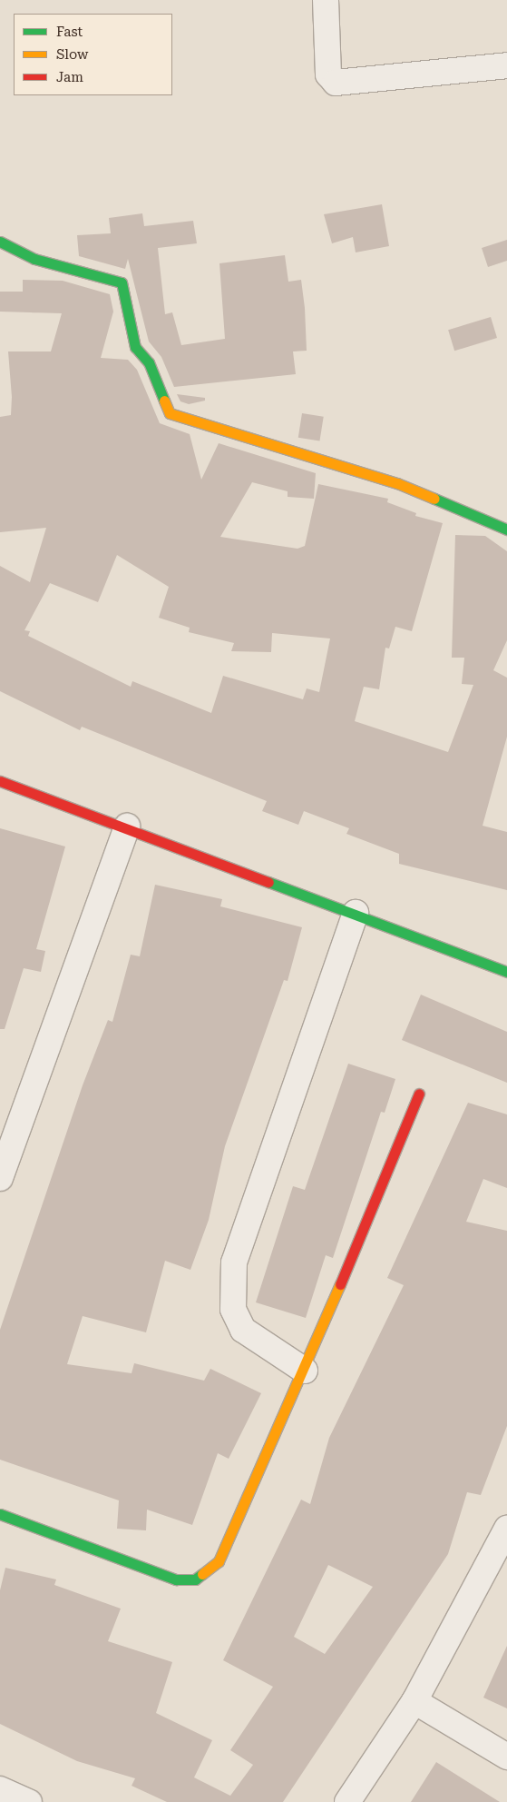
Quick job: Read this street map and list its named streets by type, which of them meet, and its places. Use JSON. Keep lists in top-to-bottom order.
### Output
{
  "legend": ["Fast", "Slow", "Jam"]
}
